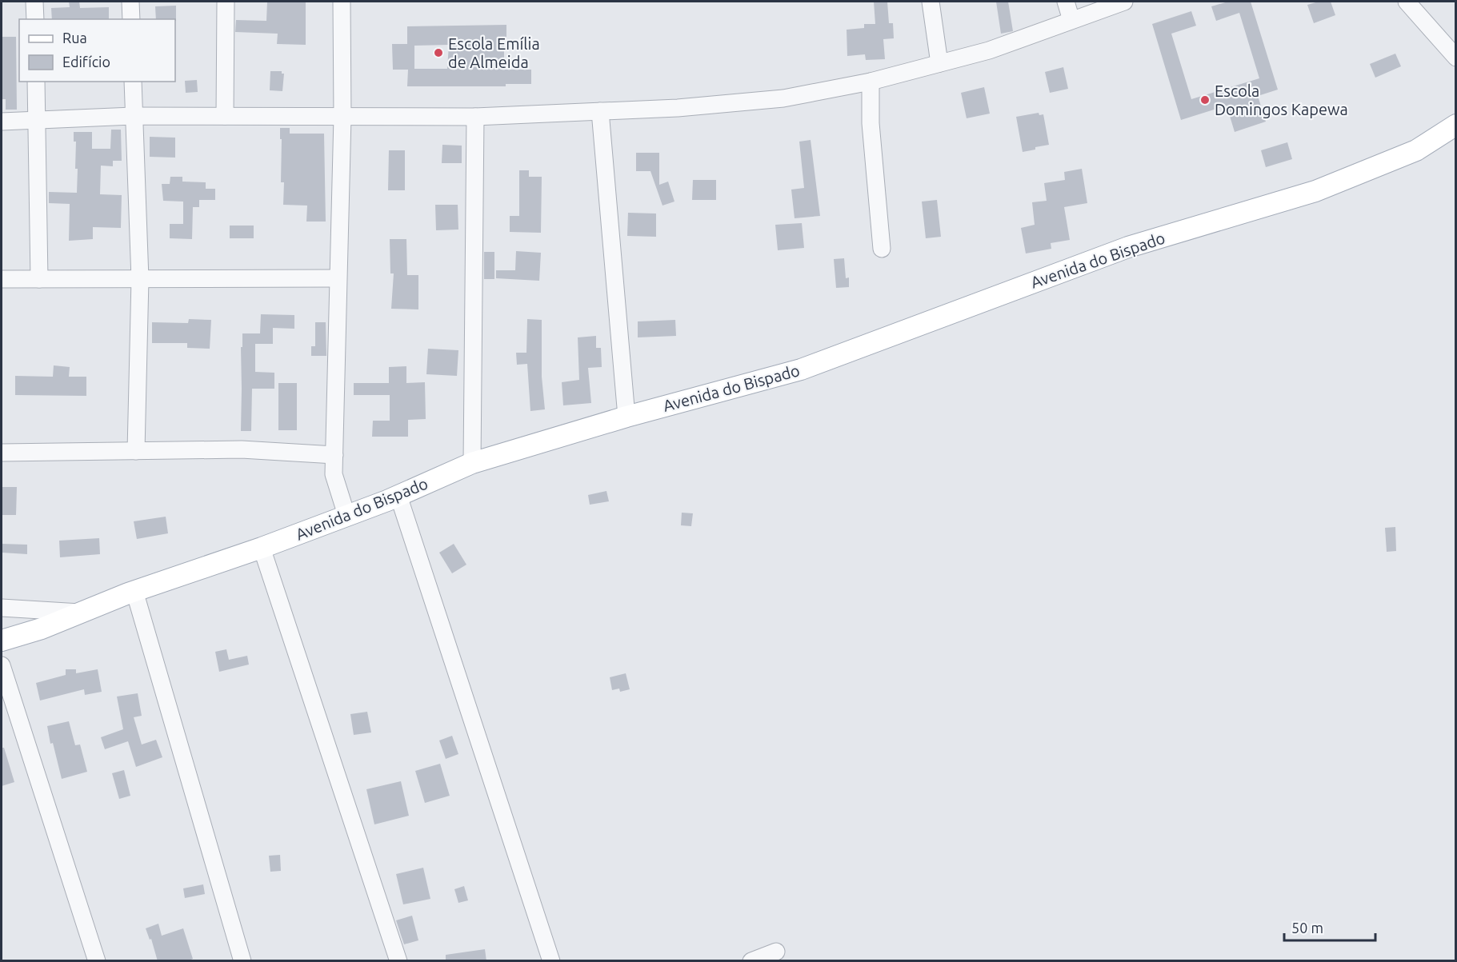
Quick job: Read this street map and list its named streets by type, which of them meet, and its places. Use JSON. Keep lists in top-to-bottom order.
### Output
{
  "streets": {
    "main road": ["Avenida do Bispado"]
  },
  "places": ["Escola Emília de Almeida", "Escola Domingos Kapewa"],
  "legend": ["Rua", "Edifício"],
  "scale_bar": "50 m"
}
